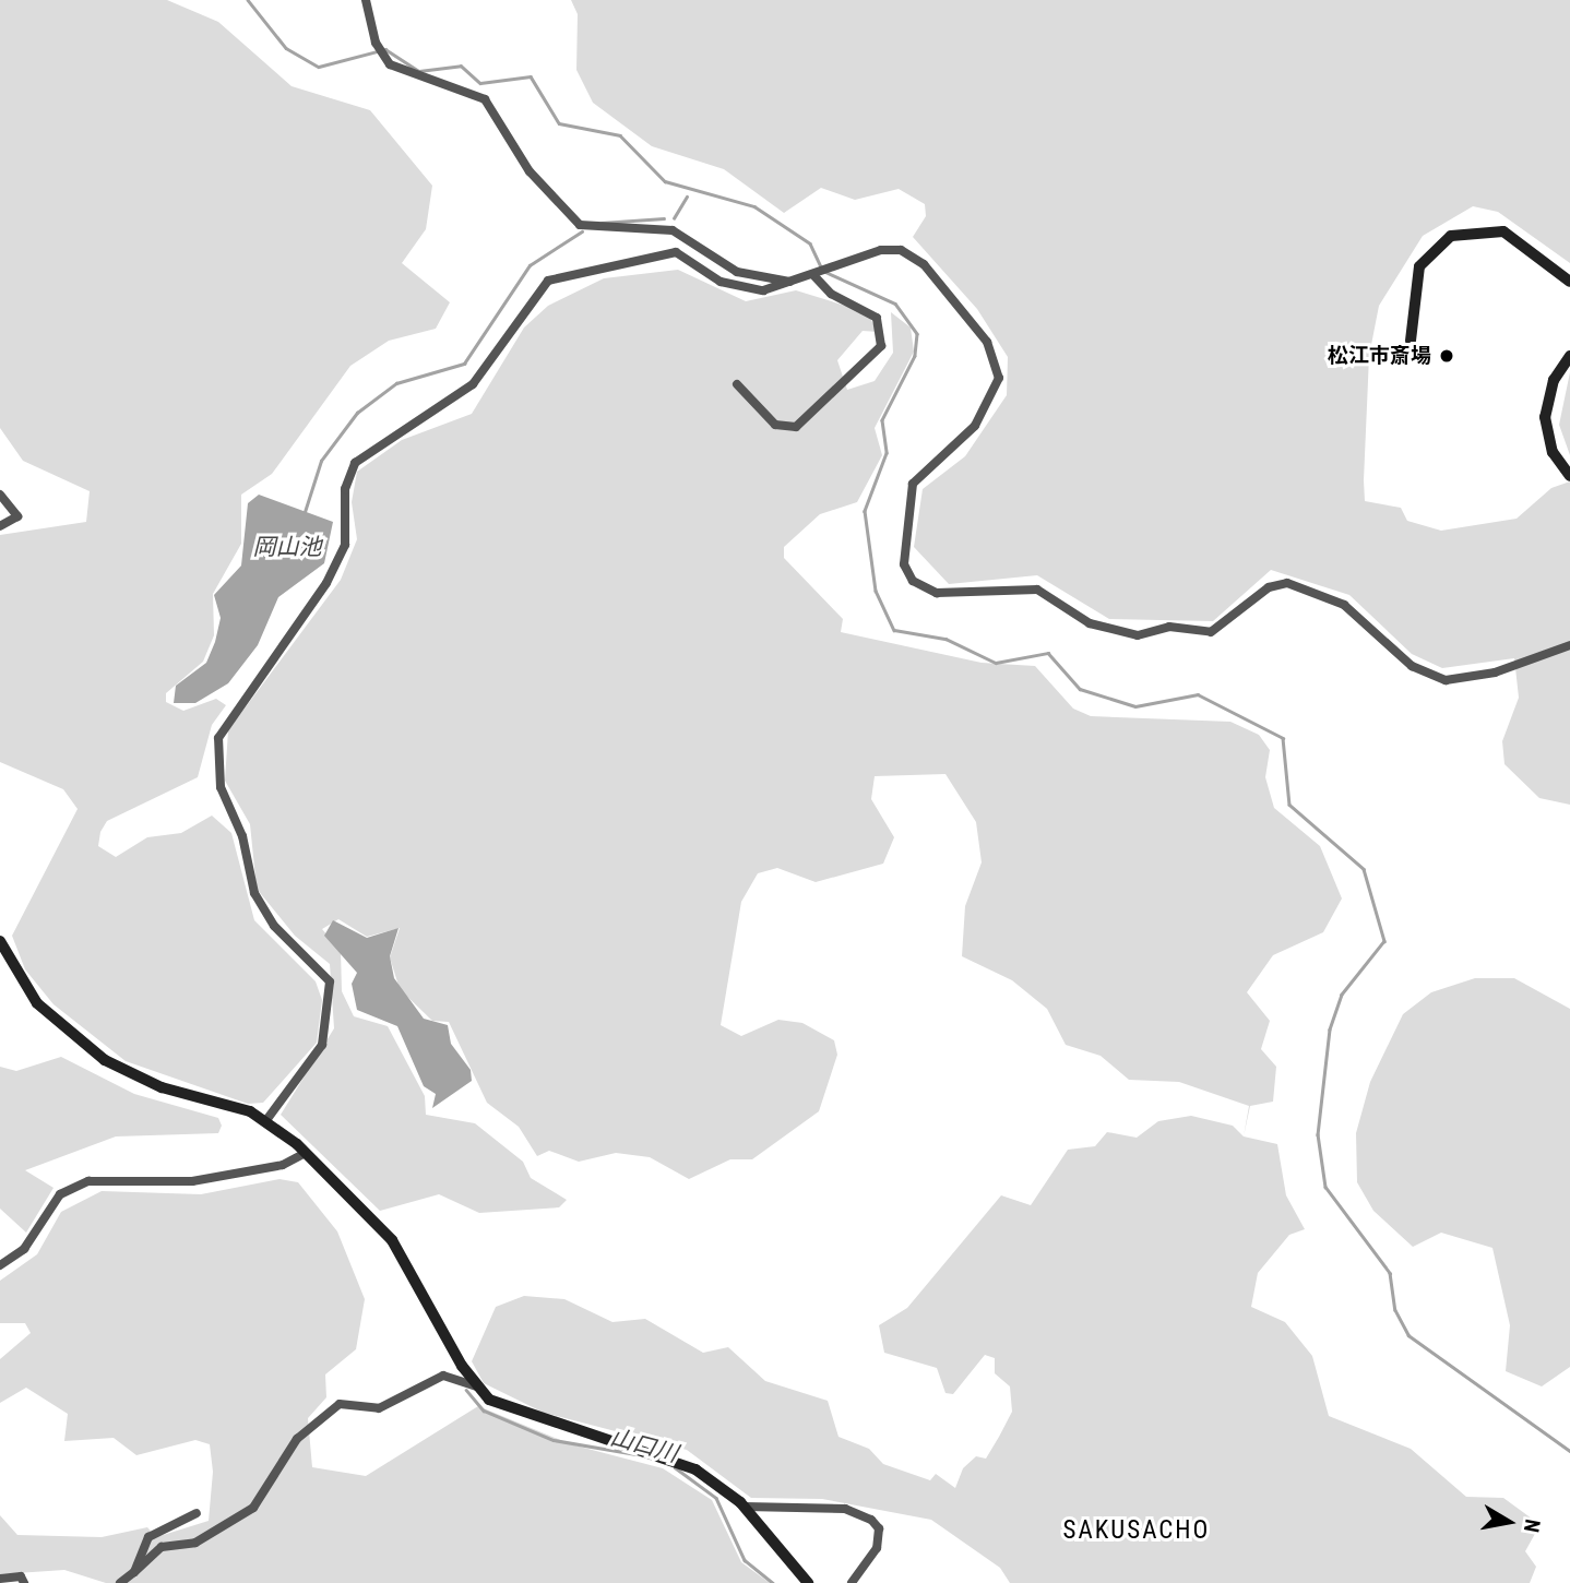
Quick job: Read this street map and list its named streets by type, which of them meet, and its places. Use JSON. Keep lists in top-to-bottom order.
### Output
{
  "districts": ["SAKUSACHO"],
  "water": ["岡山池", "山口川"],
  "places": ["松江市斎場"],
  "north": "right"
}
